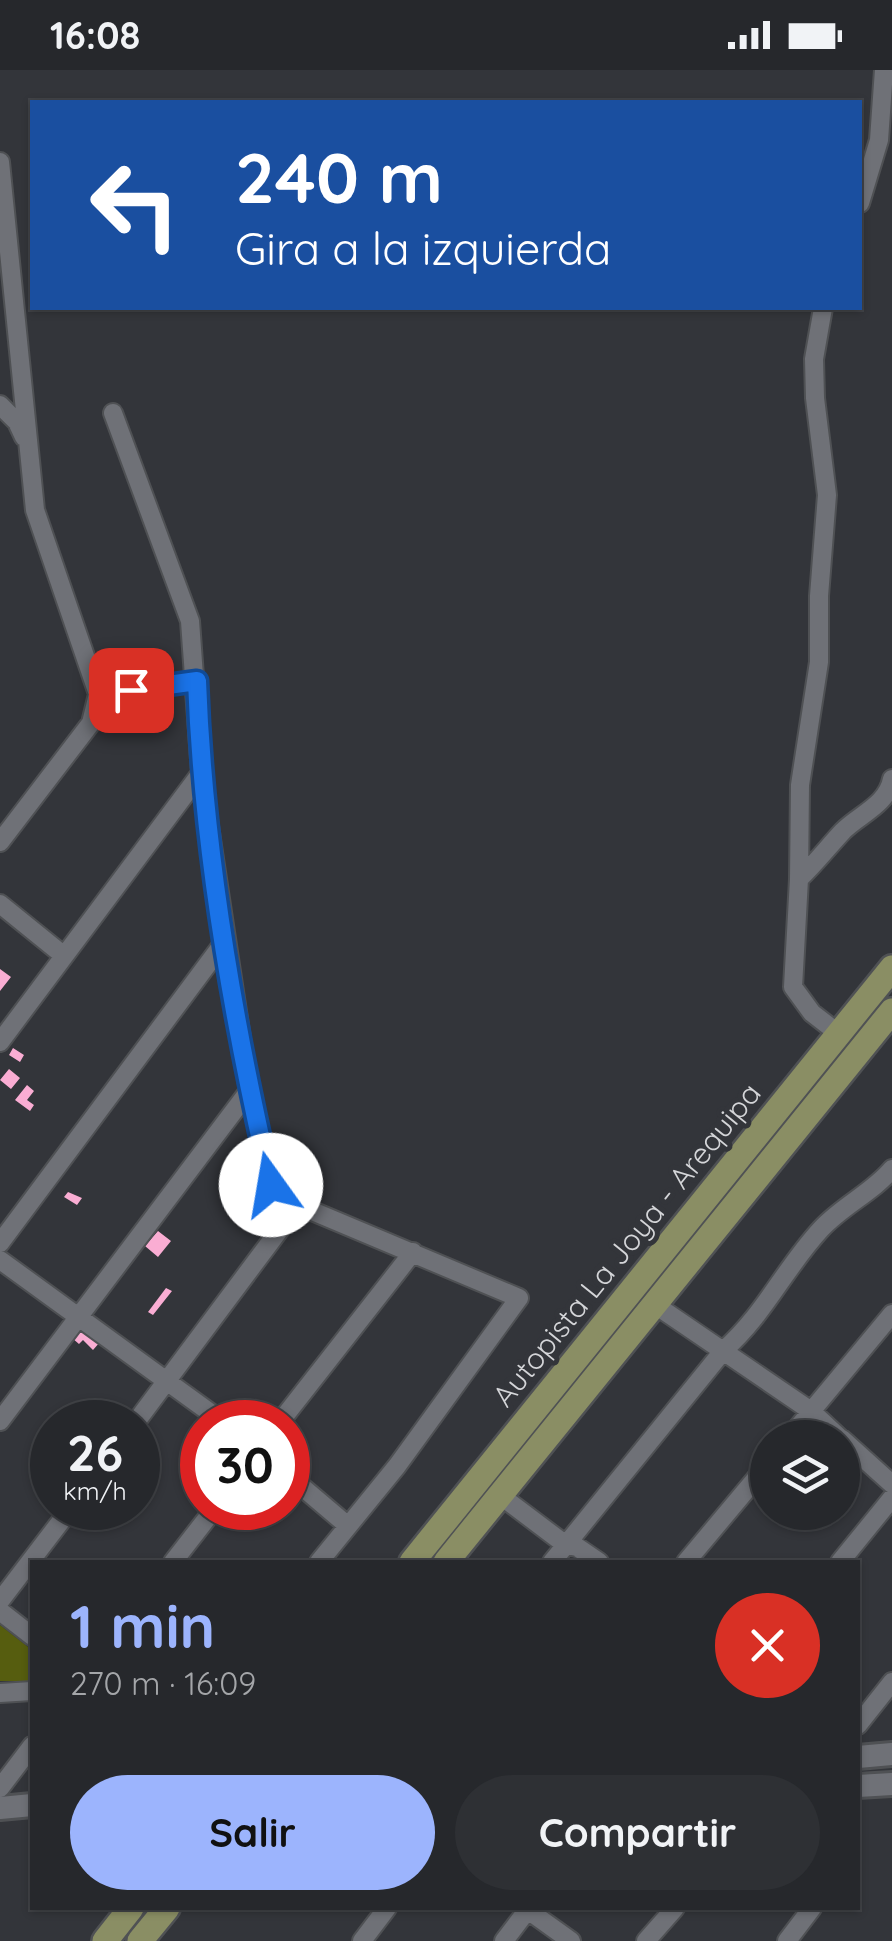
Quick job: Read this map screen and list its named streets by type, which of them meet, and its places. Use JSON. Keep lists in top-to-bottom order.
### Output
{
  "streets": {
    "main road": ["Autopista La Joya - Arequipa"]
  },
  "page": {
    "status": "16:08",
    "turn": ["240 m", "Gira a la izquierda"],
    "speed": "26 km/h",
    "limit": "30",
    "heading": ["1 min", "270 m · 16:09"],
    "buttons": ["Salir", "Compartir"]
  }
}
